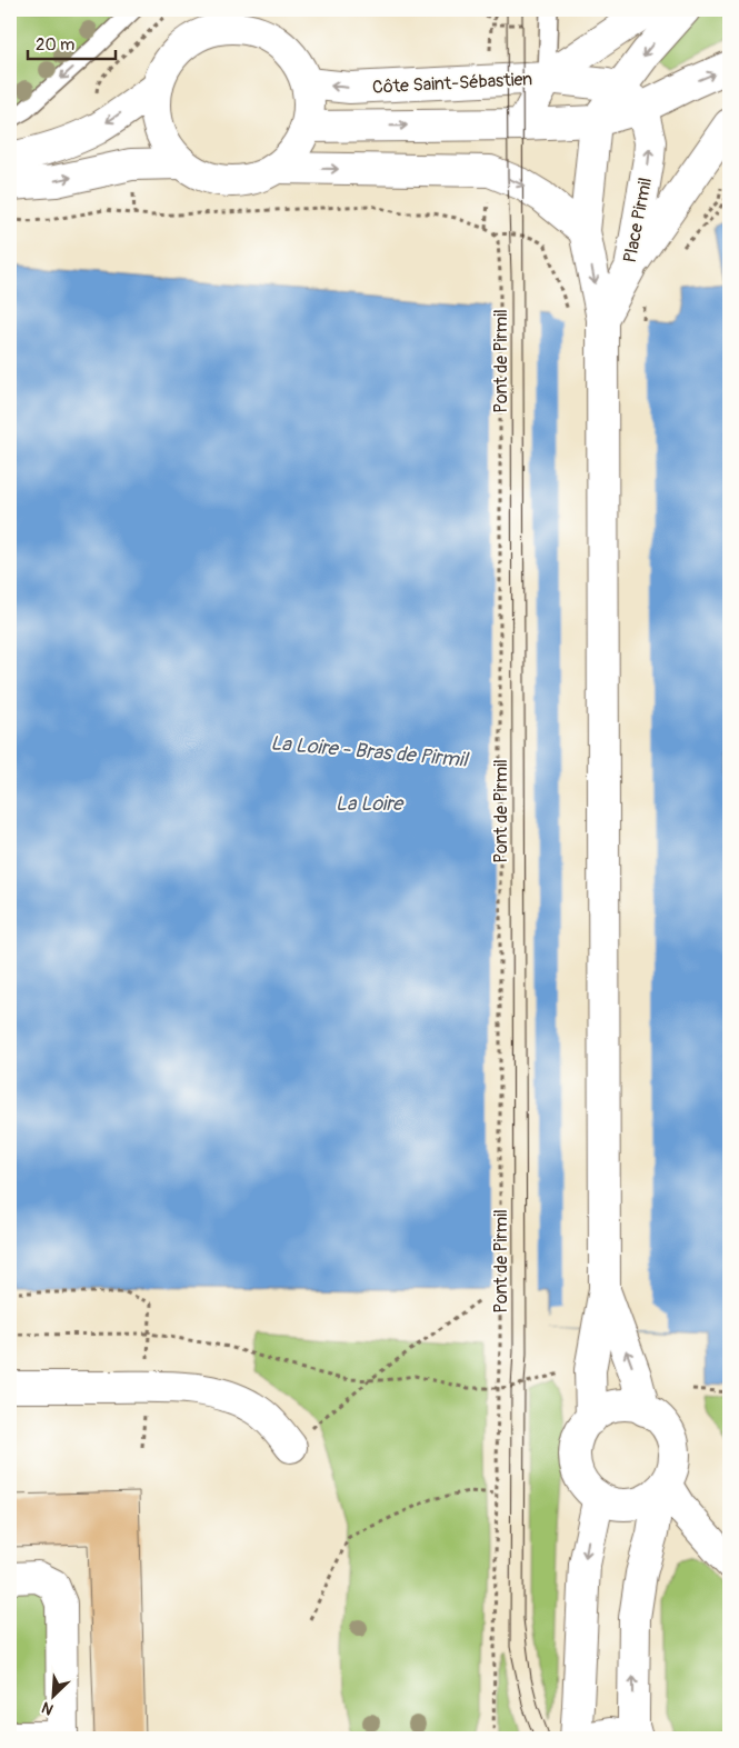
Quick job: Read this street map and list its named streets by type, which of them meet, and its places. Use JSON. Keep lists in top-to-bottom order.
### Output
{
  "streets": {
    "main road": ["Côte Saint-Sébastien", "Place Pirmil"],
    "path": ["Pont de Pirmil"]
  },
  "water": ["La Loire - Bras de Pirmil", "La Loire"],
  "scale_bar": "20 m",
  "north": "bottom left"
}
